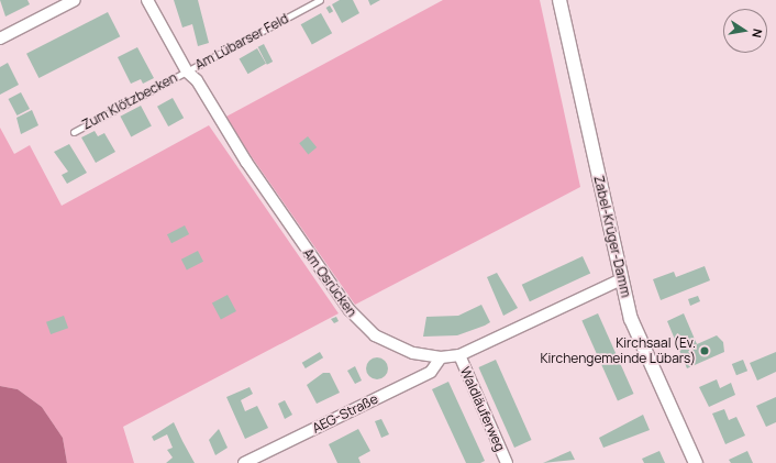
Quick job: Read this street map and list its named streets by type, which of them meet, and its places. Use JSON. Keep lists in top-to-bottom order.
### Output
{
  "streets": {
    "street": [
      "Zabel-Krüger-Damm",
      "Am Osrücken",
      "Waldläuferweg",
      "AEG-Straße"
    ],
    "lane": ["Am Lübarser Feld", "Zum Klötzbecken"]
  },
  "crossings": [
    ["Am Lübarser Feld", "Zum Klötzbecken"],
    ["Am Lübarser Feld", "Am Osrücken"],
    ["Zum Klötzbecken", "Am Osrücken"],
    ["Zabel-Krüger-Damm", "Am Osrücken"],
    ["Am Osrücken", "Waldläuferweg"],
    ["Am Osrücken", "AEG-Straße"]
  ],
  "places": ["Kirchsaal (Ev. Kirchengemeinde Lübars)"],
  "north": "right"
}
